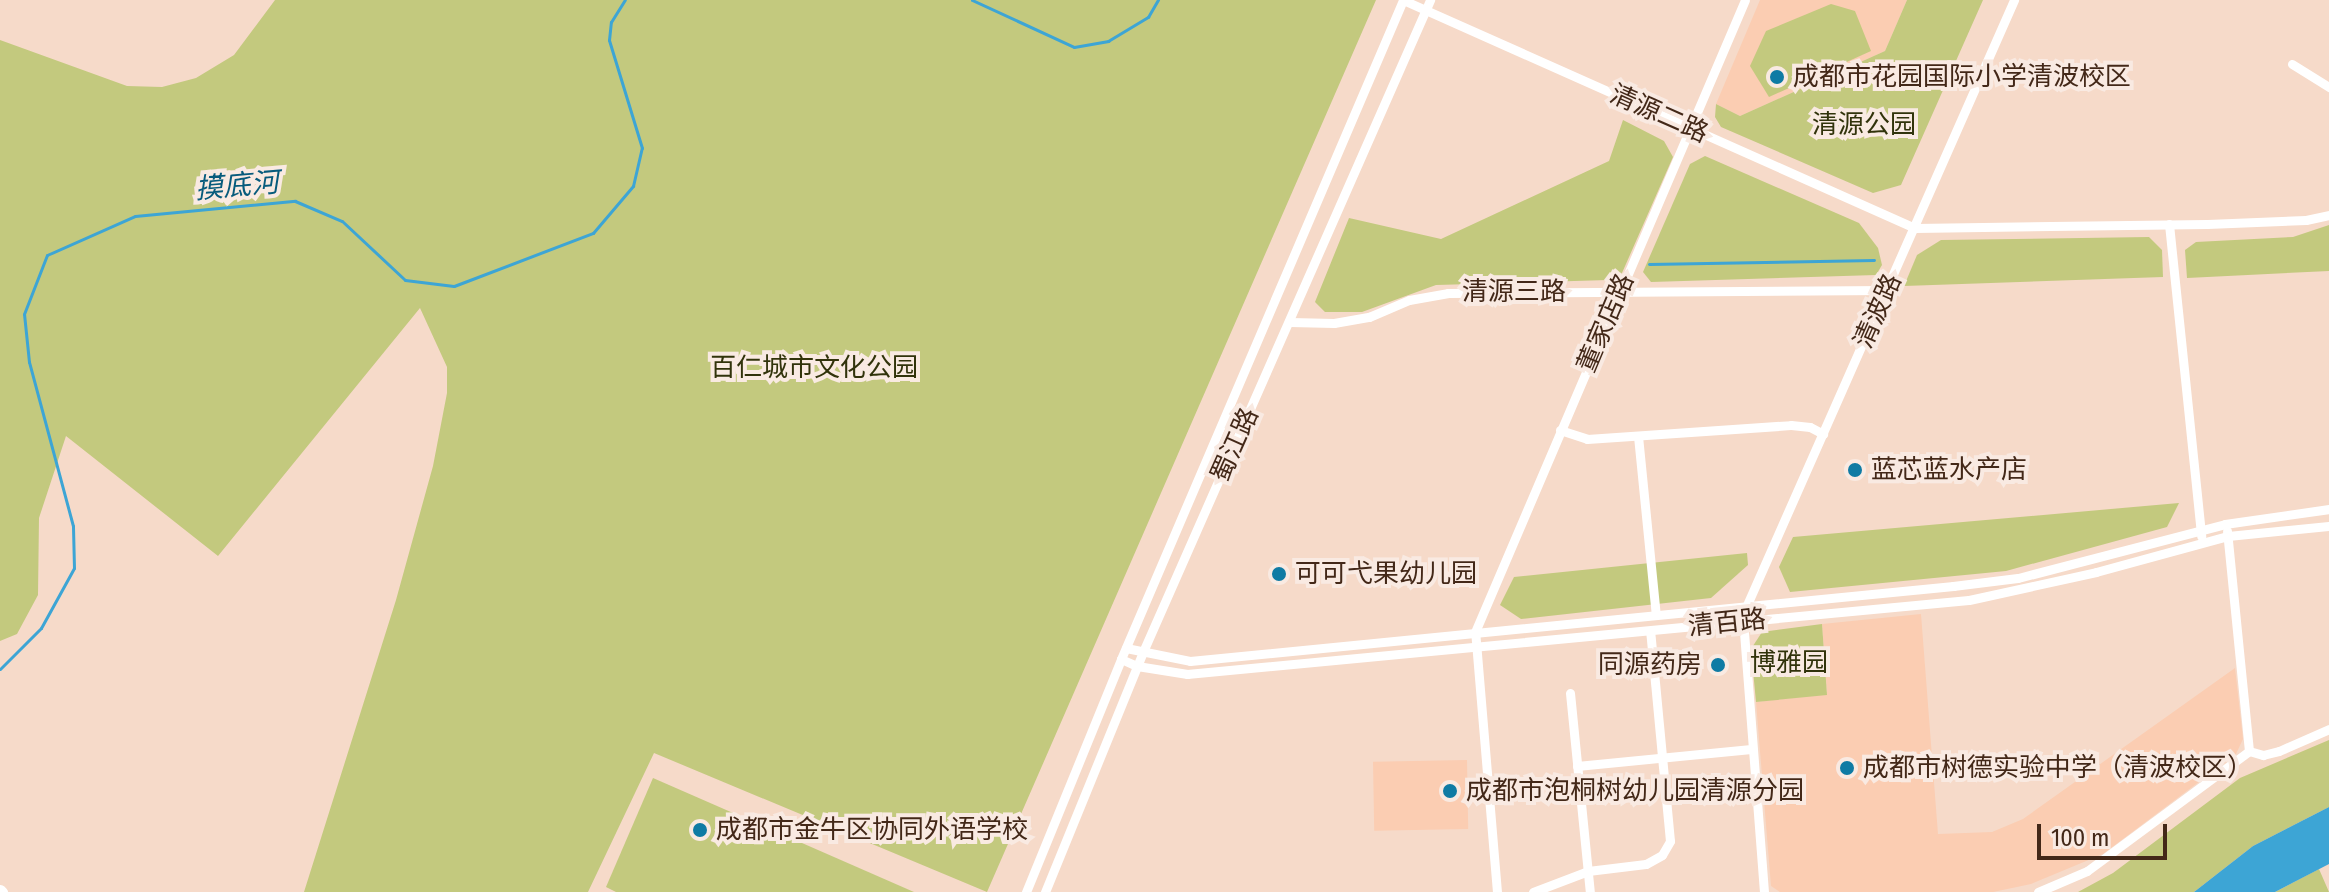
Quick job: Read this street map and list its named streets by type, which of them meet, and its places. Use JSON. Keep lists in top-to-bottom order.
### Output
{
  "streets": {
    "street": [
      "清源二路",
      "清源三路",
      "清波路",
      "董家店路",
      "蜀江路",
      "清百路"
    ]
  },
  "crossings": [
    ["清源二路", "清波路"],
    ["清源二路", "董家店路"],
    ["清源二路", "蜀江路"],
    ["清源三路", "清波路"],
    ["清源三路", "董家店路"],
    ["清源三路", "蜀江路"],
    ["清波路", "清百路"],
    ["董家店路", "清百路"],
    ["蜀江路", "清百路"]
  ],
  "water": ["摸底河"],
  "parks": ["清源公园", "百仁城市文化公园", "博雅园"],
  "places": [
    "成都市花园国际小学清波校区",
    "蓝芯蓝水产店",
    "可可弋果幼儿园",
    "同源药房",
    "成都市树德实验中学（清波校区）",
    "成都市泡桐树幼儿园清源分园",
    "成都市金牛区协同外语学校"
  ],
  "scale_bar": "100 m"
}
